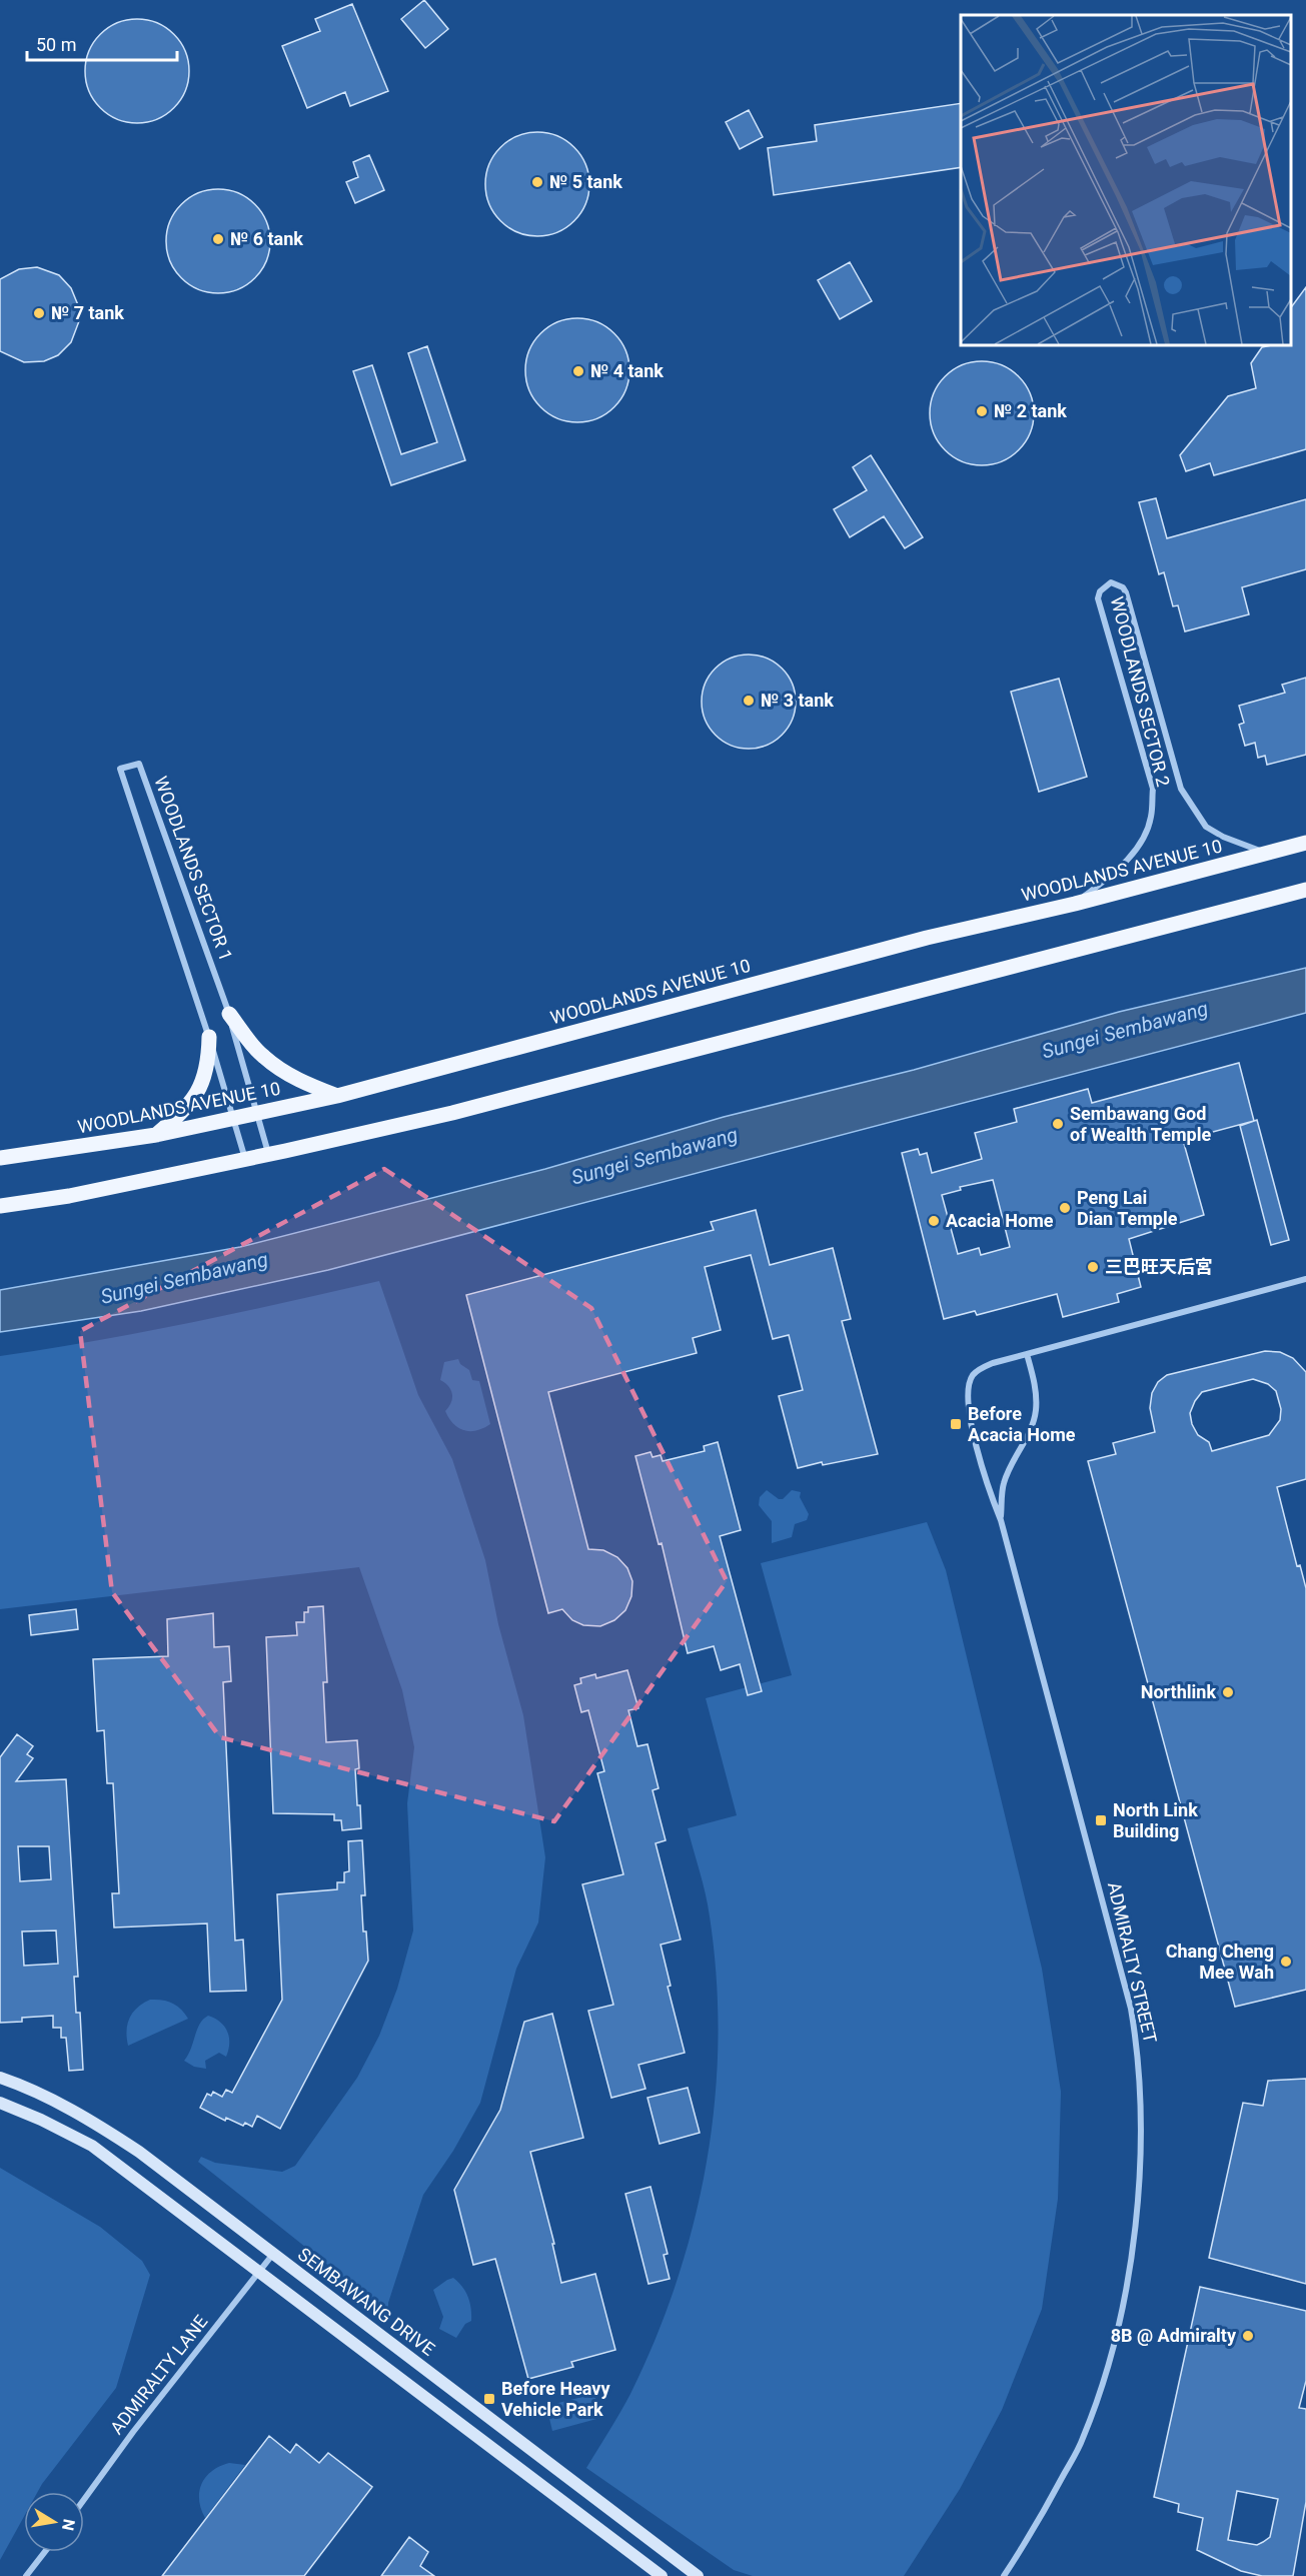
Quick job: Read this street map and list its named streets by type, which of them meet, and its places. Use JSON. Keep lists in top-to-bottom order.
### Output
{
  "streets": {
    "main road": ["WOODLANDS AVENUE 10", "SEMBAWANG DRIVE"],
    "street": [
      "WOODLANDS SECTOR 2",
      "WOODLANDS SECTOR 1",
      "ADMIRALTY STREET",
      "ADMIRALTY LANE"
    ]
  },
  "crossings": [
    ["WOODLANDS SECTOR 2", "WOODLANDS AVENUE 10"],
    ["WOODLANDS SECTOR 1", "WOODLANDS AVENUE 10"],
    ["SEMBAWANG DRIVE", "ADMIRALTY LANE"]
  ],
  "water": ["Sungei Sembawang"],
  "places": {
    "other": [
      "№ 5 tank",
      "№ 6 tank",
      "№ 7 tank",
      "№ 4 tank",
      "№ 2 tank",
      "№ 3 tank",
      "Sembawang God of Wealth Temple",
      "Peng Lai Dian Temple",
      "Acacia Home",
      "三巴旺天后宮",
      "Northlink",
      "Chang Cheng Mee Wah",
      "8B @ Admiralty"
    ],
    "transit": ["Before Acacia Home", "North Link Building", "Before Heavy Vehicle Park"]
  },
  "scale_bar": "50 m",
  "north": "right"
}
